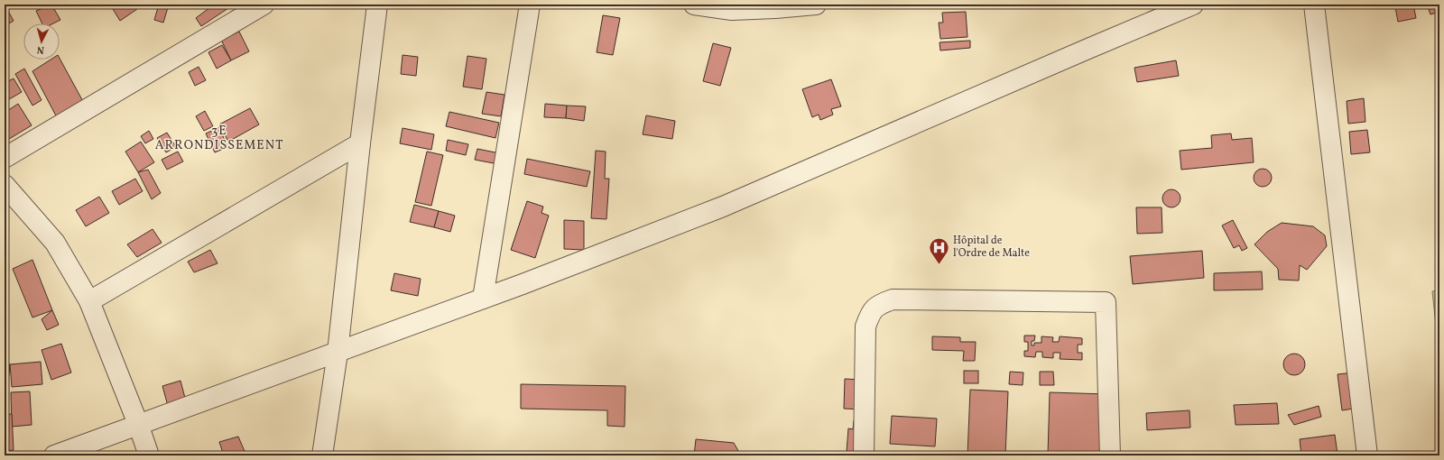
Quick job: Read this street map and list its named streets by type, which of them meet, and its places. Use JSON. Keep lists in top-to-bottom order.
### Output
{
  "districts": ["3E ARRONDISSEMENT"],
  "places": {
    "hospital": ["Hôpital de l'Ordre de Malte"]
  },
  "north": "bottom"
}
